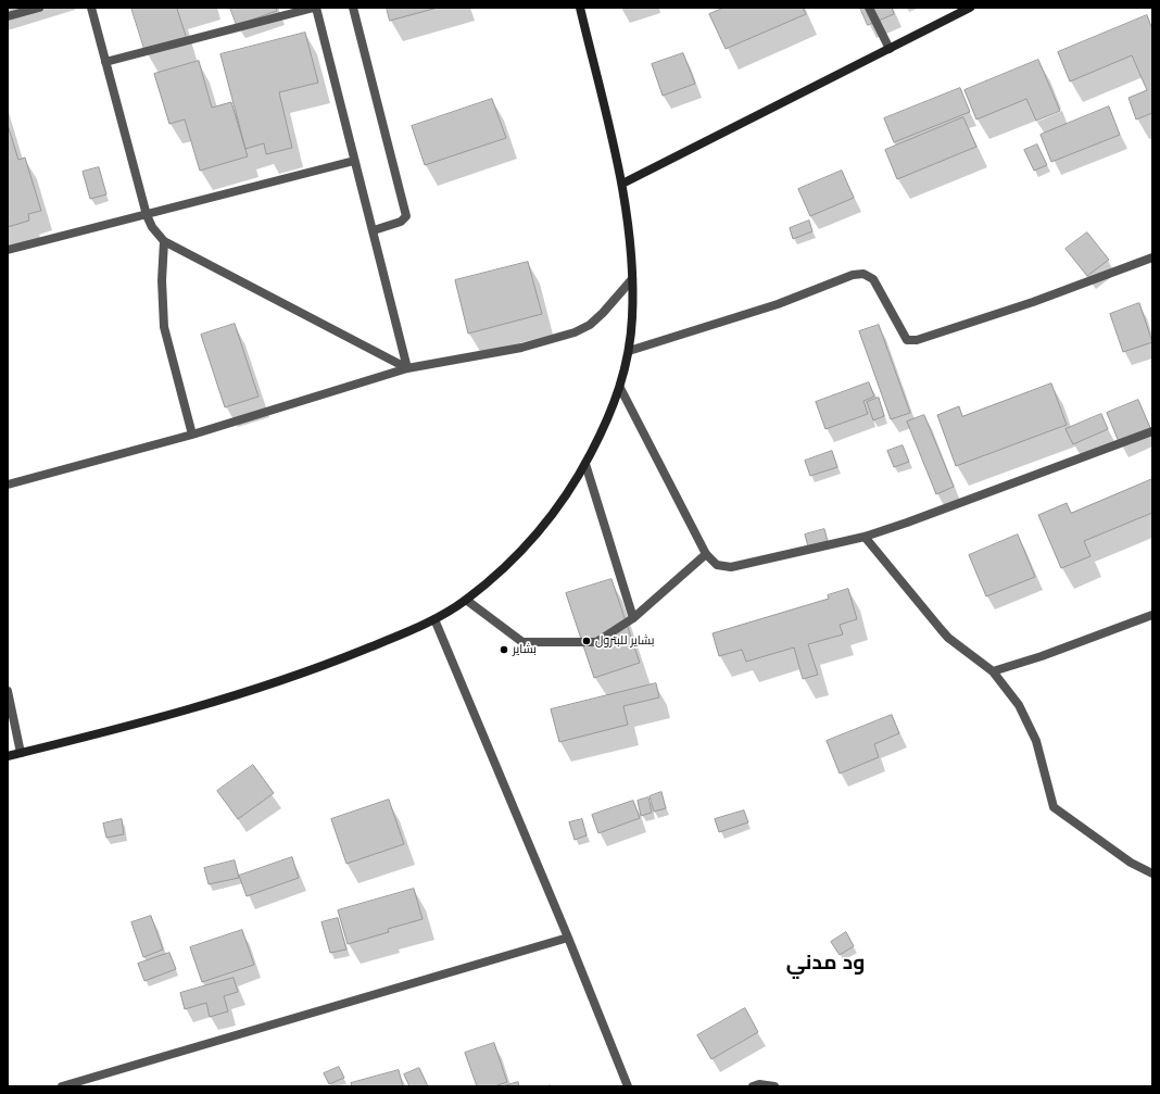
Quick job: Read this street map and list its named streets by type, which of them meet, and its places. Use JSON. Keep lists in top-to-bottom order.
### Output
{
  "districts": ["ود مدني"],
  "places": ["بشاير للبترول", "بشاير"]
}
